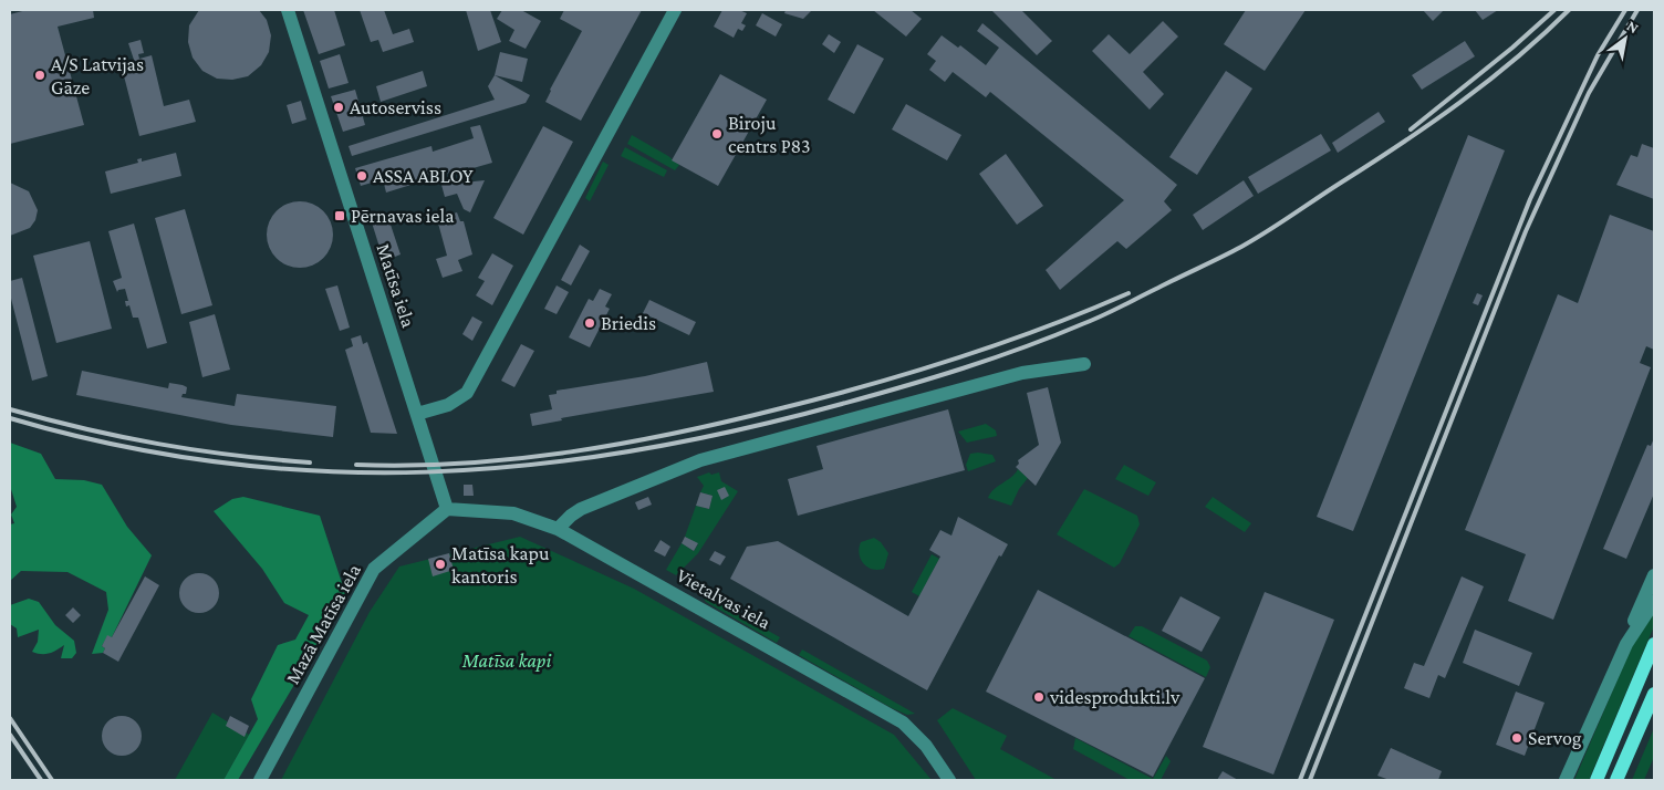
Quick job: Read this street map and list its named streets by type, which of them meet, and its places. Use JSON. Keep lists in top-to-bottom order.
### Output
{
  "streets": {
    "street": ["Matīsa iela", "Vietalvas iela", "Mazā Matīsa iela"]
  },
  "crossings": [
    ["Matīsa iela", "Vietalvas iela"],
    ["Matīsa iela", "Mazā Matīsa iela"],
    ["Vietalvas iela", "Mazā Matīsa iela"]
  ],
  "parks": ["Matīsa kapi"],
  "places": {
    "other": [
      "A/S Latvijas Gāze",
      "Autoserviss",
      "Biroju centrs P83",
      "ASSA ABLOY",
      "Briedis",
      "Matīsa kapu kantoris",
      "videsprodukti.lv",
      "Servog"
    ],
    "transit": ["Pērnavas iela"]
  },
  "north": "top right"
}
